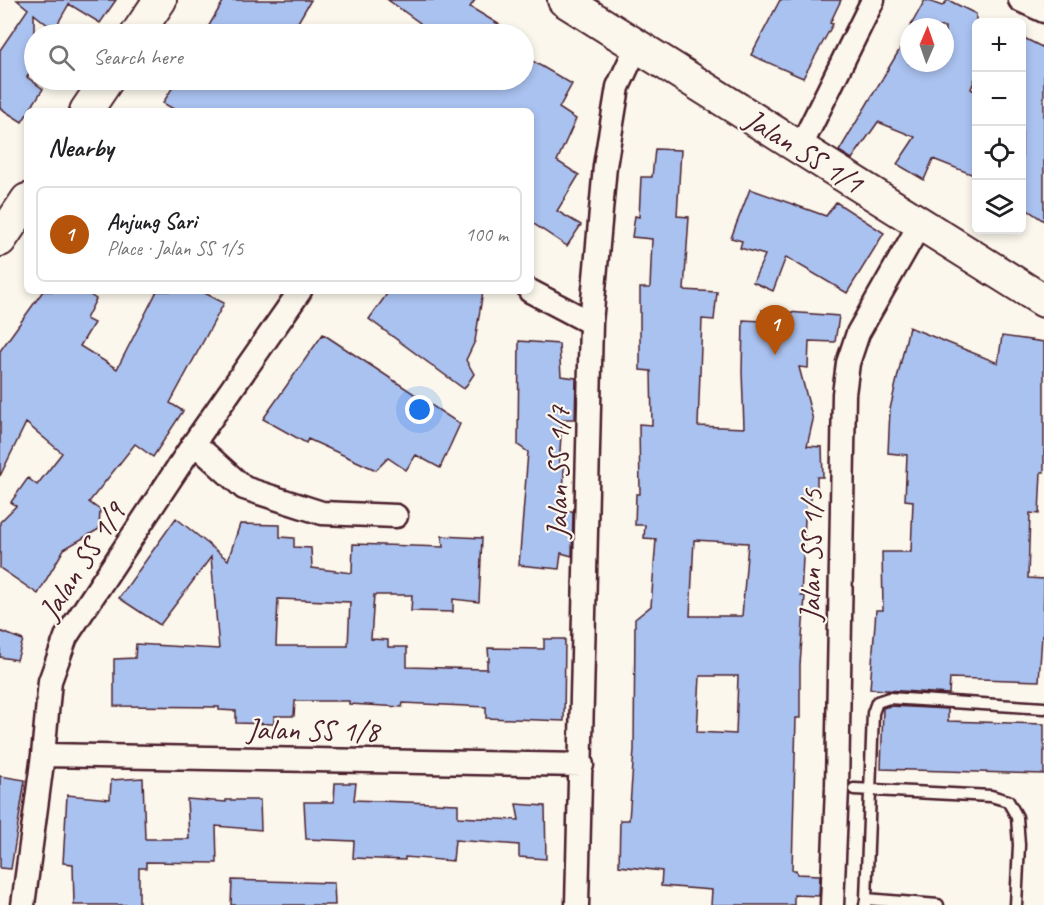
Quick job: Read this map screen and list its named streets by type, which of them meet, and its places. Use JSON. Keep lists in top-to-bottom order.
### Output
{
  "streets": {
    "street": [
      "Jalan SS 1/1",
      "Jalan SS 1/7",
      "Jalan SS 1/5",
      "Jalan SS 1/9",
      "Jalan SS 1/8"
    ]
  },
  "crossings": [
    ["Jalan SS 1/1", "Jalan SS 1/7"],
    ["Jalan SS 1/1", "Jalan SS 1/5"],
    ["Jalan SS 1/7", "Jalan SS 1/8"],
    ["Jalan SS 1/9", "Jalan SS 1/8"]
  ],
  "north": "top",
  "page": {
    "map_buttons": ["+", "−"],
    "search": "Search here",
    "heading": "Nearby",
    "list": [
      {
        "mark": "1",
        "name": "Anjung Sari",
        "note": "Place · Jalan SS 1/5",
        "value": "100 m"
      }
    ],
    "pins": "1"
  }
}
